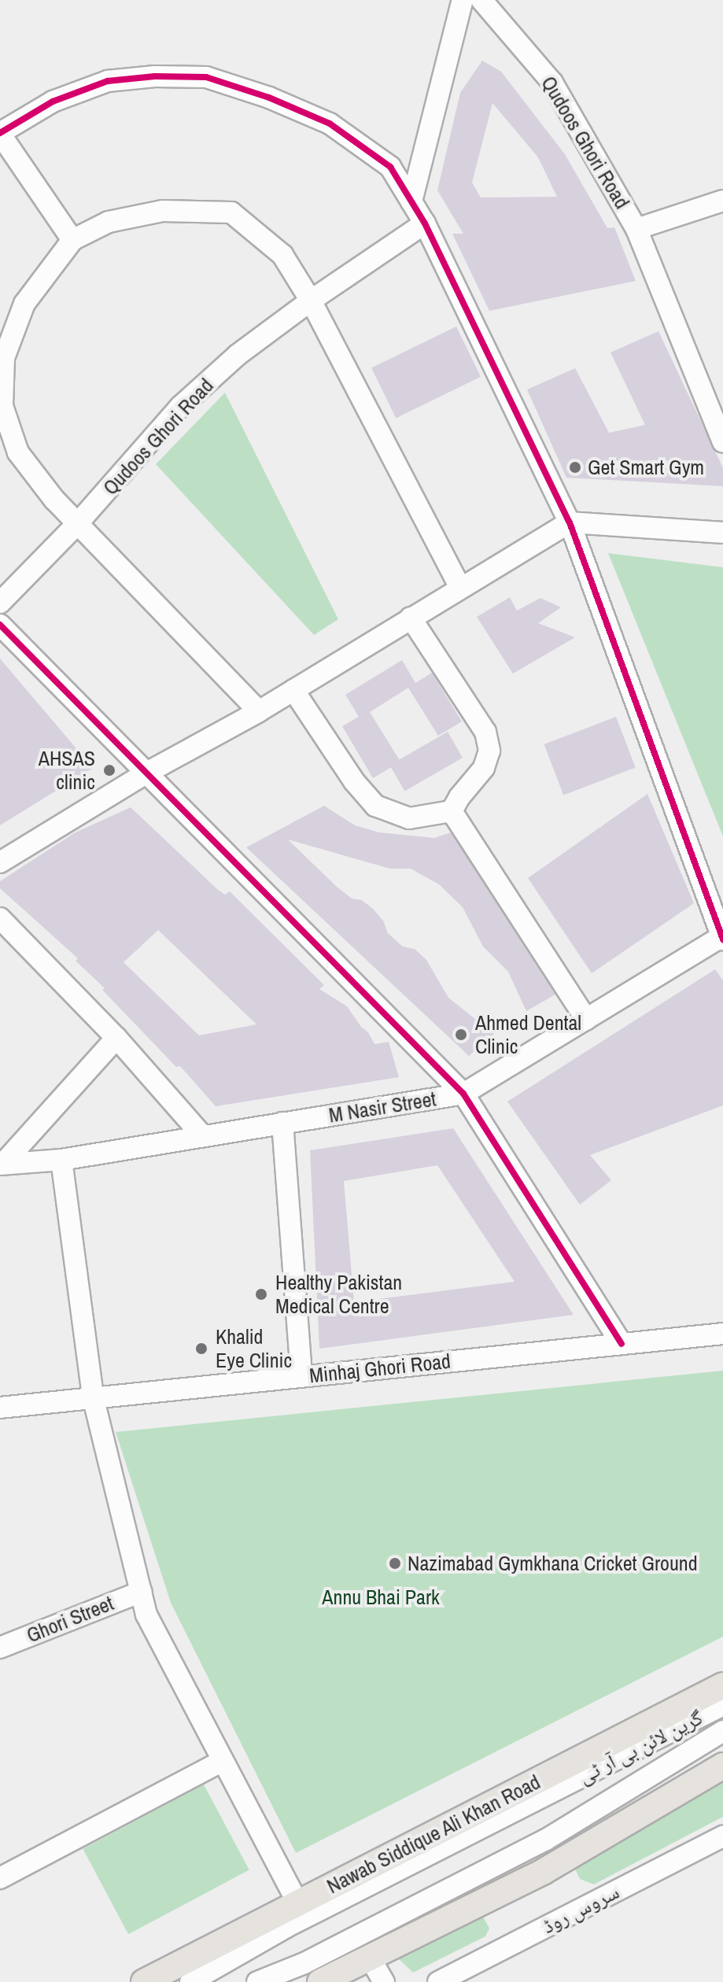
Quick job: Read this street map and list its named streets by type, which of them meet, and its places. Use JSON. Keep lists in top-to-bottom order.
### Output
{
  "streets": {
    "main road": ["Nawab Siddique Ali Khan Road"],
    "street": [
      "Qudoos Ghori Road",
      "M Nasir Street",
      "Minhaj Ghori Road",
      "Ghori Street",
      "گرین لائن بی آر ٹی",
      "سروس روڈ"
    ]
  },
  "parks": ["Annu Bhai Park"],
  "places": [
    "Get Smart Gym",
    "AHSAS clinic",
    "Ahmed Dental Clinic",
    "Healthy Pakistan Medical Centre",
    "Khalid Eye Clinic",
    "Nazimabad Gymkhana Cricket Ground"
  ]
}
